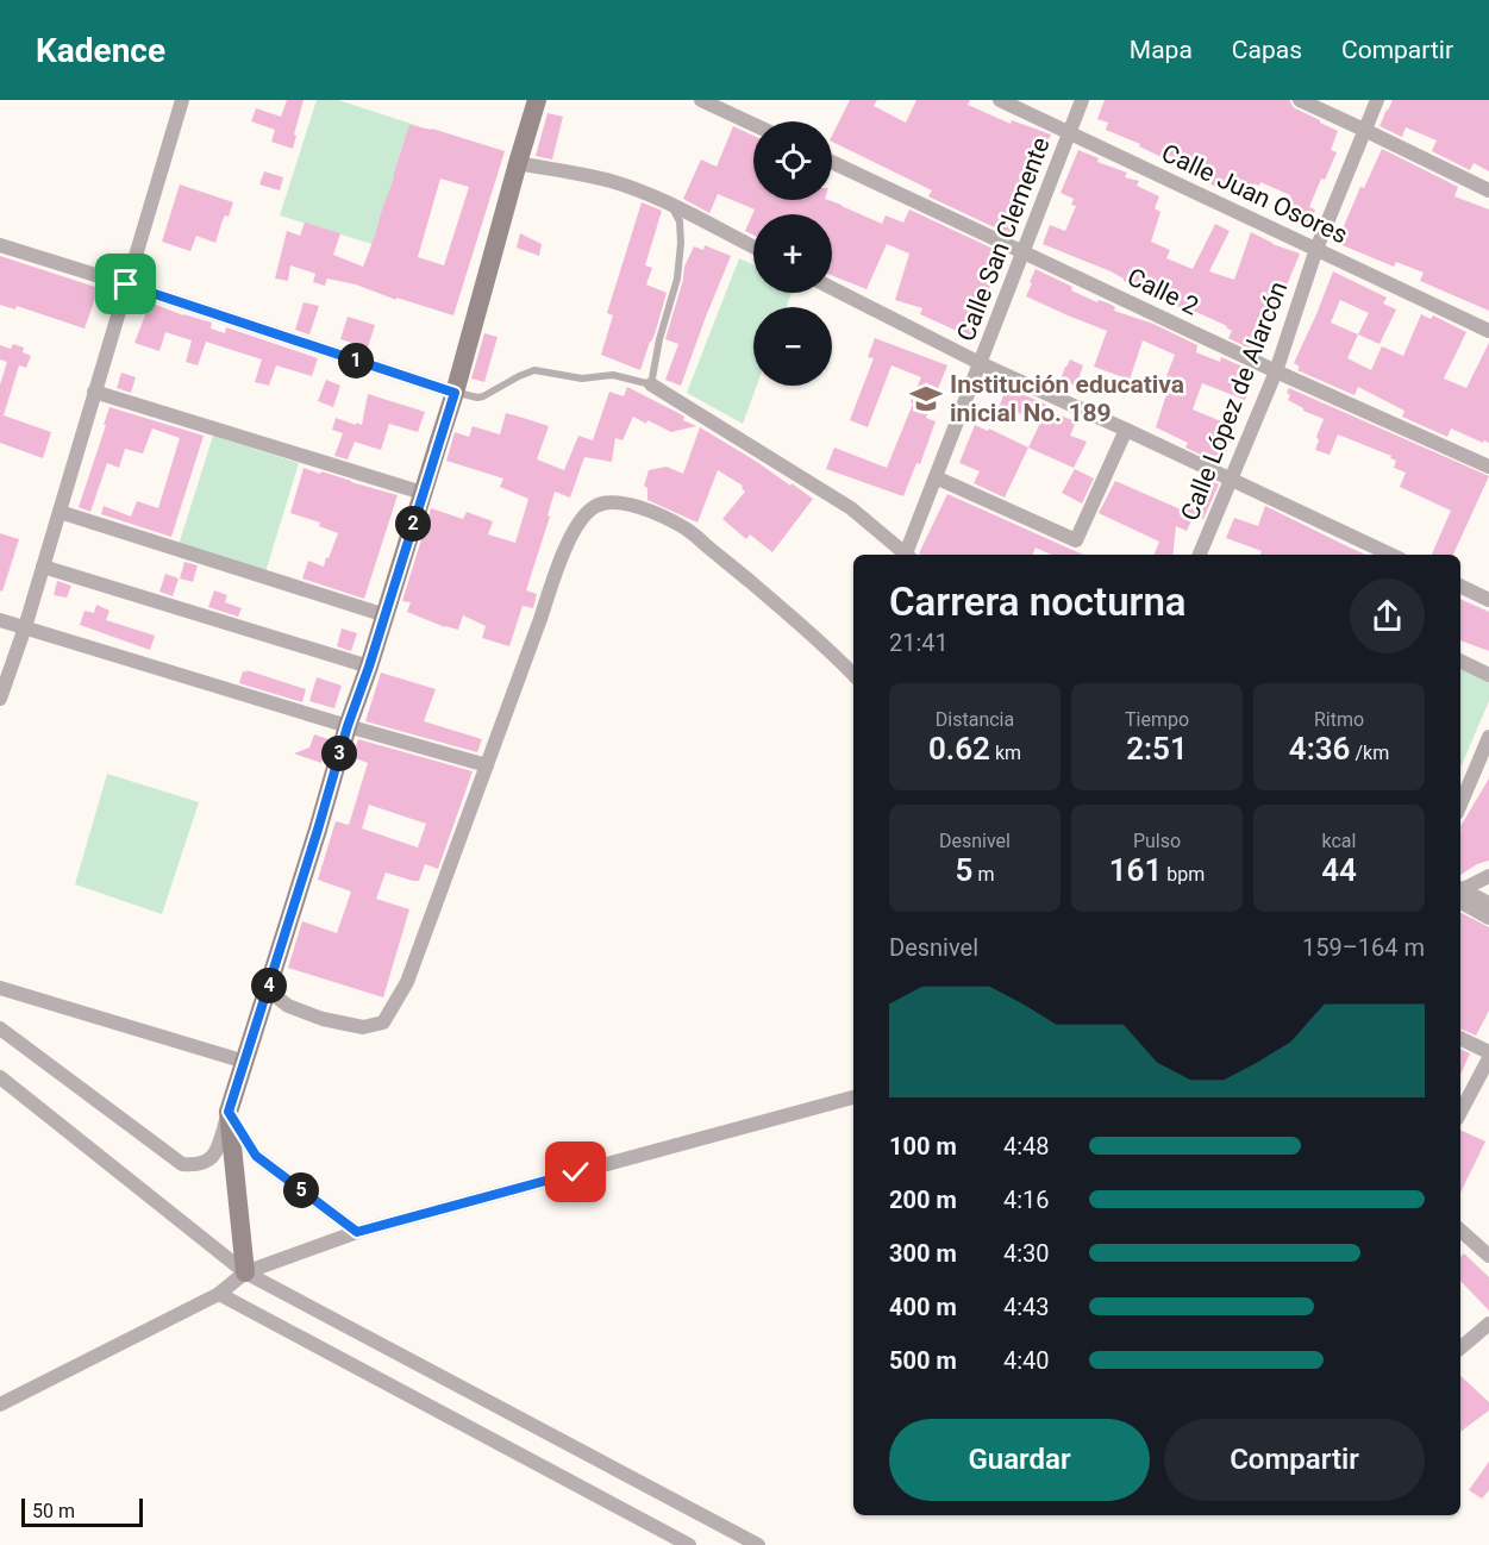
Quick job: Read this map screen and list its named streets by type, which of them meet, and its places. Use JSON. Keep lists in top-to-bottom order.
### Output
{
  "streets": {
    "street": [
      "Calle Juan Osores",
      "Calle San Clemente",
      "Calle 2",
      "Calle López de Alarcón"
    ]
  },
  "crossings": [
    ["Calle Juan Osores", "Calle San Clemente"],
    ["Calle Juan Osores", "Calle López de Alarcón"],
    ["Calle San Clemente", "Calle 2"],
    ["Calle 2", "Calle López de Alarcón"]
  ],
  "places": {
    "school or university": ["Institución educativa inicial No. 189"]
  },
  "scale_bar": "50 m",
  "page": {
    "header": "Kadence",
    "nav": ["Mapa", "Capas", "Compartir"],
    "map_buttons": ["+", "−"],
    "pins": [
      "1",
      "2",
      "3",
      "4",
      "5"
    ],
    "heading": ["Carrera nocturna", "21:41"],
    "stats": [
      ["Distancia", "0.62 km"],
      ["Tiempo", "2:51"],
      ["Ritmo", "4:36 /km"],
      ["Desnivel", "5 m"],
      ["Pulso", "161 bpm"],
      ["kcal", "44"]
    ],
    "chart": ["Desnivel", "159–164 m"],
    "list": [
      {
        "name": "100 m",
        "note": "4:48"
      },
      {
        "name": "200 m",
        "note": "4:16"
      },
      {
        "name": "300 m",
        "note": "4:30"
      },
      {
        "name": "400 m",
        "note": "4:43"
      },
      {
        "name": "500 m",
        "note": "4:40"
      }
    ],
    "buttons": ["Guardar", "Compartir"],
    "scale": "50 m"
  }
}
